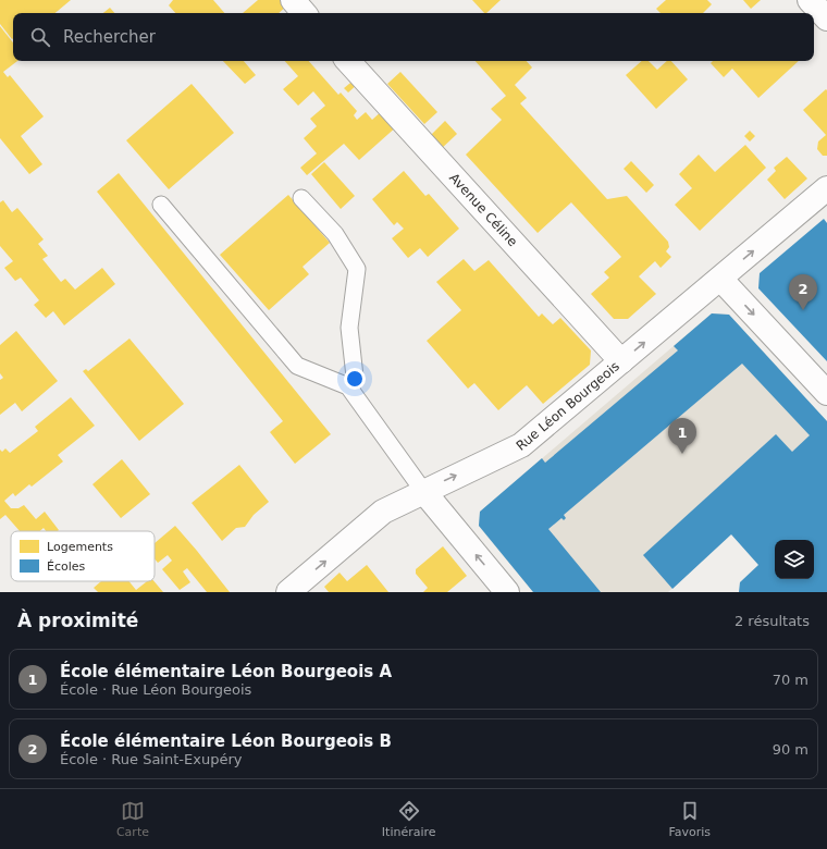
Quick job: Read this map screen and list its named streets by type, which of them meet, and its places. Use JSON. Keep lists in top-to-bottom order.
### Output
{
  "streets": {
    "street": ["Avenue Céline", "Rue Léon Bourgeois"]
  },
  "crossings": [
    ["Avenue Céline", "Rue Léon Bourgeois"]
  ],
  "one_way": ["Rue Léon Bourgeois"],
  "legend": ["Logements", "Écoles"],
  "page": {
    "search": "Rechercher",
    "pins": ["2", "1"],
    "heading": ["À proximité", "2 résultats"],
    "list": [
      {
        "mark": "1",
        "name": "École élémentaire Léon Bourgeois A",
        "note": "École · Rue Léon Bourgeois",
        "value": "70 m"
      },
      {
        "mark": "2",
        "name": "École élémentaire Léon Bourgeois B",
        "note": "École · Rue Saint-Exupéry",
        "value": "90 m"
      }
    ],
    "nav": ["Carte", "Itinéraire", "Favoris"]
  }
}
